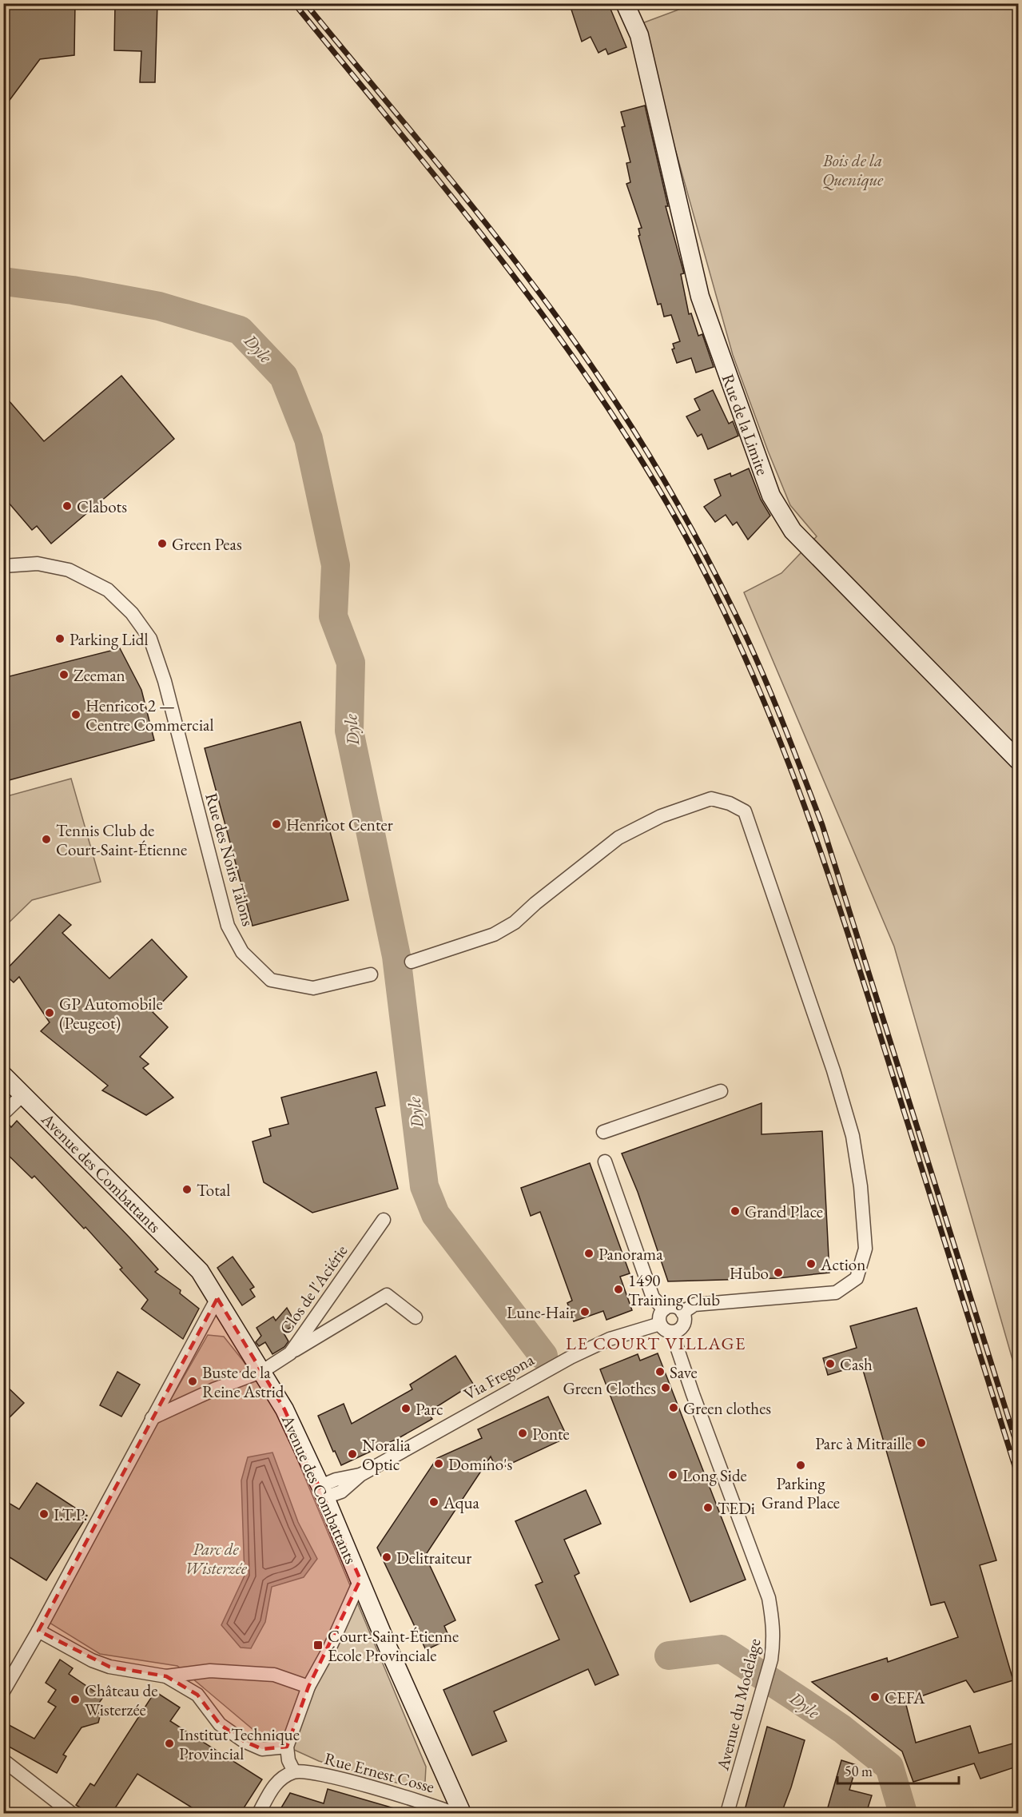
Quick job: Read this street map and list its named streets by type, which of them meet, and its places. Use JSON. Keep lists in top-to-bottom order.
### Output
{
  "streets": {
    "main road": ["Rue de la Limite", "Avenue des Combattants"],
    "street": [
      "Rue des Noirs Talons",
      "Clos de l'Aciérie",
      "Via Fregona",
      "Avenue du Modelage",
      "Rue Ernest Cosse"
    ]
  },
  "crossings": [
    ["Avenue des Combattants", "Clos de l'Aciérie"],
    ["Avenue des Combattants", "Via Fregona"],
    ["Via Fregona", "Avenue du Modelage"]
  ],
  "districts": ["LE COURT VILLAGE"],
  "water": ["Dyle"],
  "parks": ["Bois de la Quenique", "Parc de Wisterzée"],
  "places": {
    "other": [
      "Clabots",
      "Green Peas",
      "Parking Lidl",
      "Zeeman",
      "Henricot 2 — Centre Commercial",
      "Henricot Center",
      "Tennis Club de Court-Saint-Étienne",
      "GP Automobile (Peugeot)",
      "Total",
      "Grand Place",
      "Panorama",
      "Action",
      "Hubo",
      "1490 Training Club",
      "Lune-Hair",
      "Cash",
      "Save",
      "Buste de la Reine Astrid",
      "Green Clothes",
      "Green clothes",
      "Parc",
      "Ponte",
      "Parc à Mitraille",
      "Noralia Optic",
      "Domino's",
      "Parking Grand Place",
      "Long Side",
      "Aqua",
      "TEDi",
      "I.T.P.",
      "Delitraiteur",
      "CEFA",
      "Château de Wisterzée",
      "Institut Technique Provincial"
    ],
    "transit": ["Court-Saint-Étienne École Provinciale"]
  },
  "scale_bar": "50 m"
}
